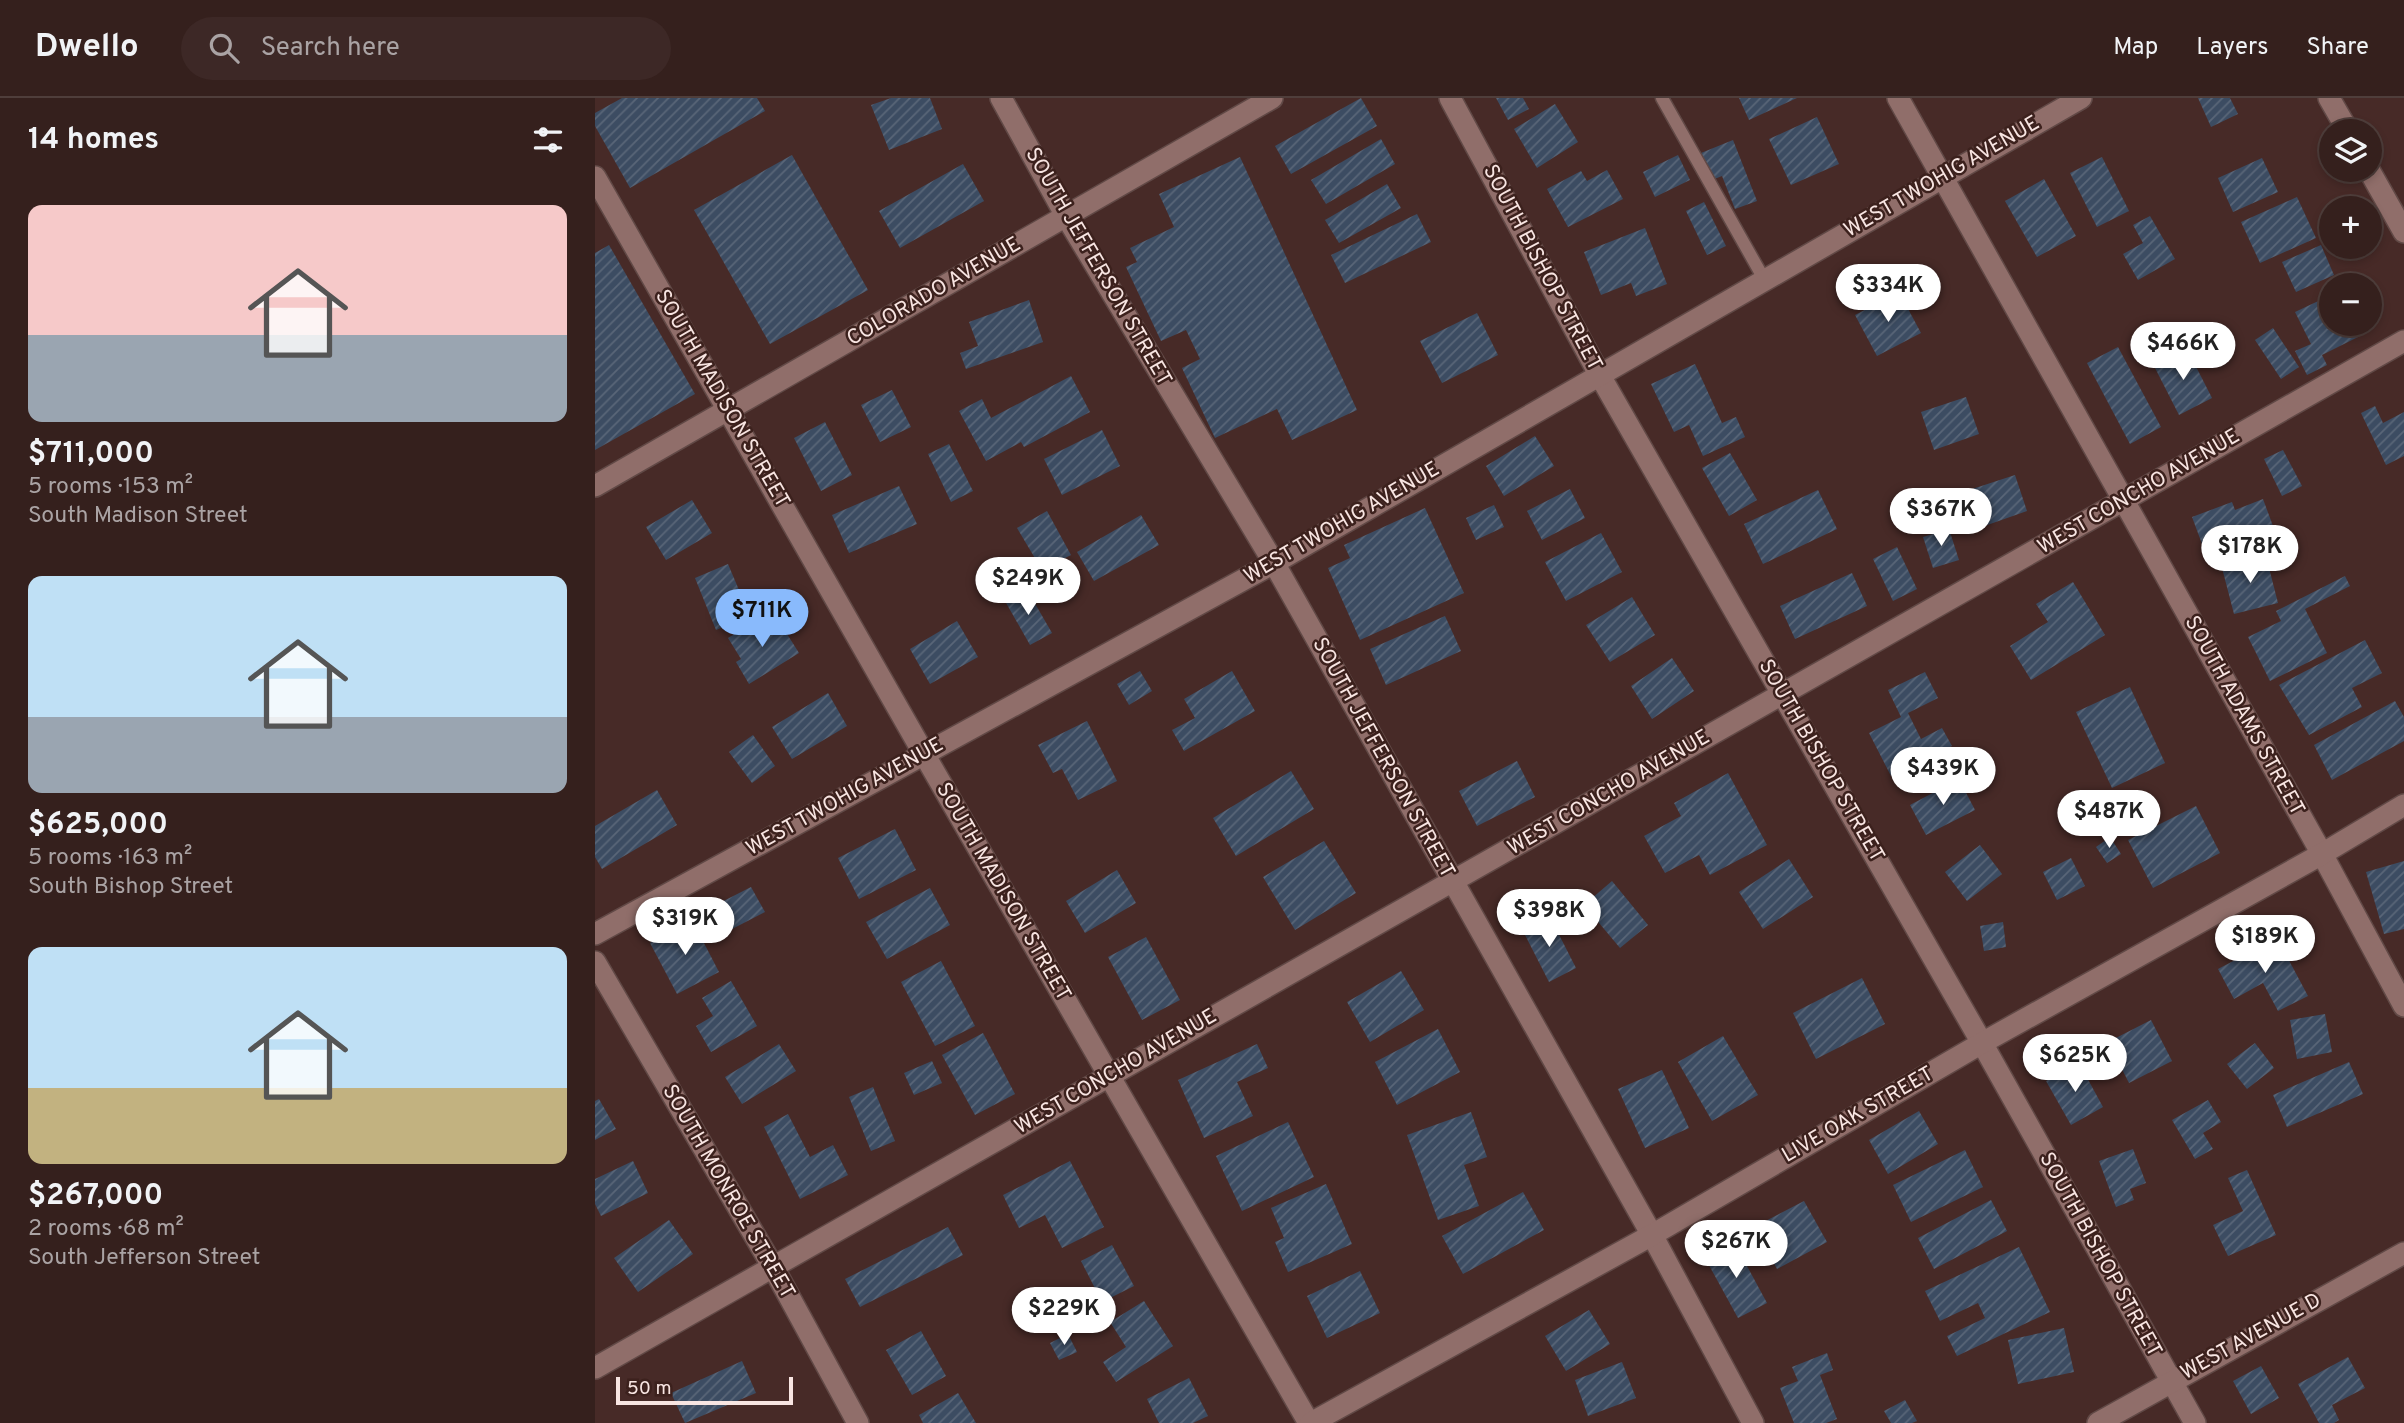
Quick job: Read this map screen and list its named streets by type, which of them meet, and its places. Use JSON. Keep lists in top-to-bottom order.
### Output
{
  "streets": {
    "street": [
      "WEST TWOHIG AVENUE",
      "SOUTH JEFFERSON STREET",
      "SOUTH BISHOP STREET",
      "COLORADO AVENUE",
      "SOUTH MADISON STREET",
      "WEST CONCHO AVENUE",
      "SOUTH ADAMS STREET",
      "LIVE OAK STREET",
      "SOUTH MONROE STREET",
      "WEST AVENUE D"
    ]
  },
  "crossings": [
    ["WEST TWOHIG AVENUE", "SOUTH JEFFERSON STREET"],
    ["WEST TWOHIG AVENUE", "SOUTH BISHOP STREET"],
    ["WEST TWOHIG AVENUE", "SOUTH MADISON STREET"],
    ["WEST TWOHIG AVENUE", "SOUTH ADAMS STREET"],
    ["SOUTH JEFFERSON STREET", "COLORADO AVENUE"],
    ["SOUTH JEFFERSON STREET", "WEST CONCHO AVENUE"],
    ["SOUTH JEFFERSON STREET", "LIVE OAK STREET"],
    ["SOUTH BISHOP STREET", "WEST CONCHO AVENUE"],
    ["SOUTH BISHOP STREET", "LIVE OAK STREET"],
    ["SOUTH BISHOP STREET", "WEST AVENUE D"],
    ["COLORADO AVENUE", "SOUTH MADISON STREET"],
    ["SOUTH MADISON STREET", "WEST CONCHO AVENUE"],
    ["SOUTH MADISON STREET", "LIVE OAK STREET"],
    ["WEST CONCHO AVENUE", "SOUTH ADAMS STREET"],
    ["WEST CONCHO AVENUE", "SOUTH MONROE STREET"],
    ["SOUTH ADAMS STREET", "LIVE OAK STREET"]
  ],
  "scale_bar": "50 m",
  "page": {
    "header": "Dwello",
    "search": "Search here",
    "nav": ["Map", "Layers", "Share"],
    "heading": "14 homes",
    "map_buttons": ["+", "−"],
    "list": [
      {
        "name": "$711,000",
        "note": "5 rooms · 153 m² · South Madison Street"
      },
      {
        "name": "$625,000",
        "note": "5 rooms · 163 m² · South Bishop Street"
      },
      {
        "name": "$267,000",
        "note": "2 rooms · 68 m² · South Jefferson Street"
      }
    ],
    "price": [
      "$334K",
      "$466K",
      "$367K",
      "$178K",
      "$249K",
      "$711K",
      "$439K",
      "$487K",
      "$398K",
      "$319K",
      "$189K",
      "$625K",
      "$267K",
      "$229K"
    ],
    "scale": "50 m"
  }
}
